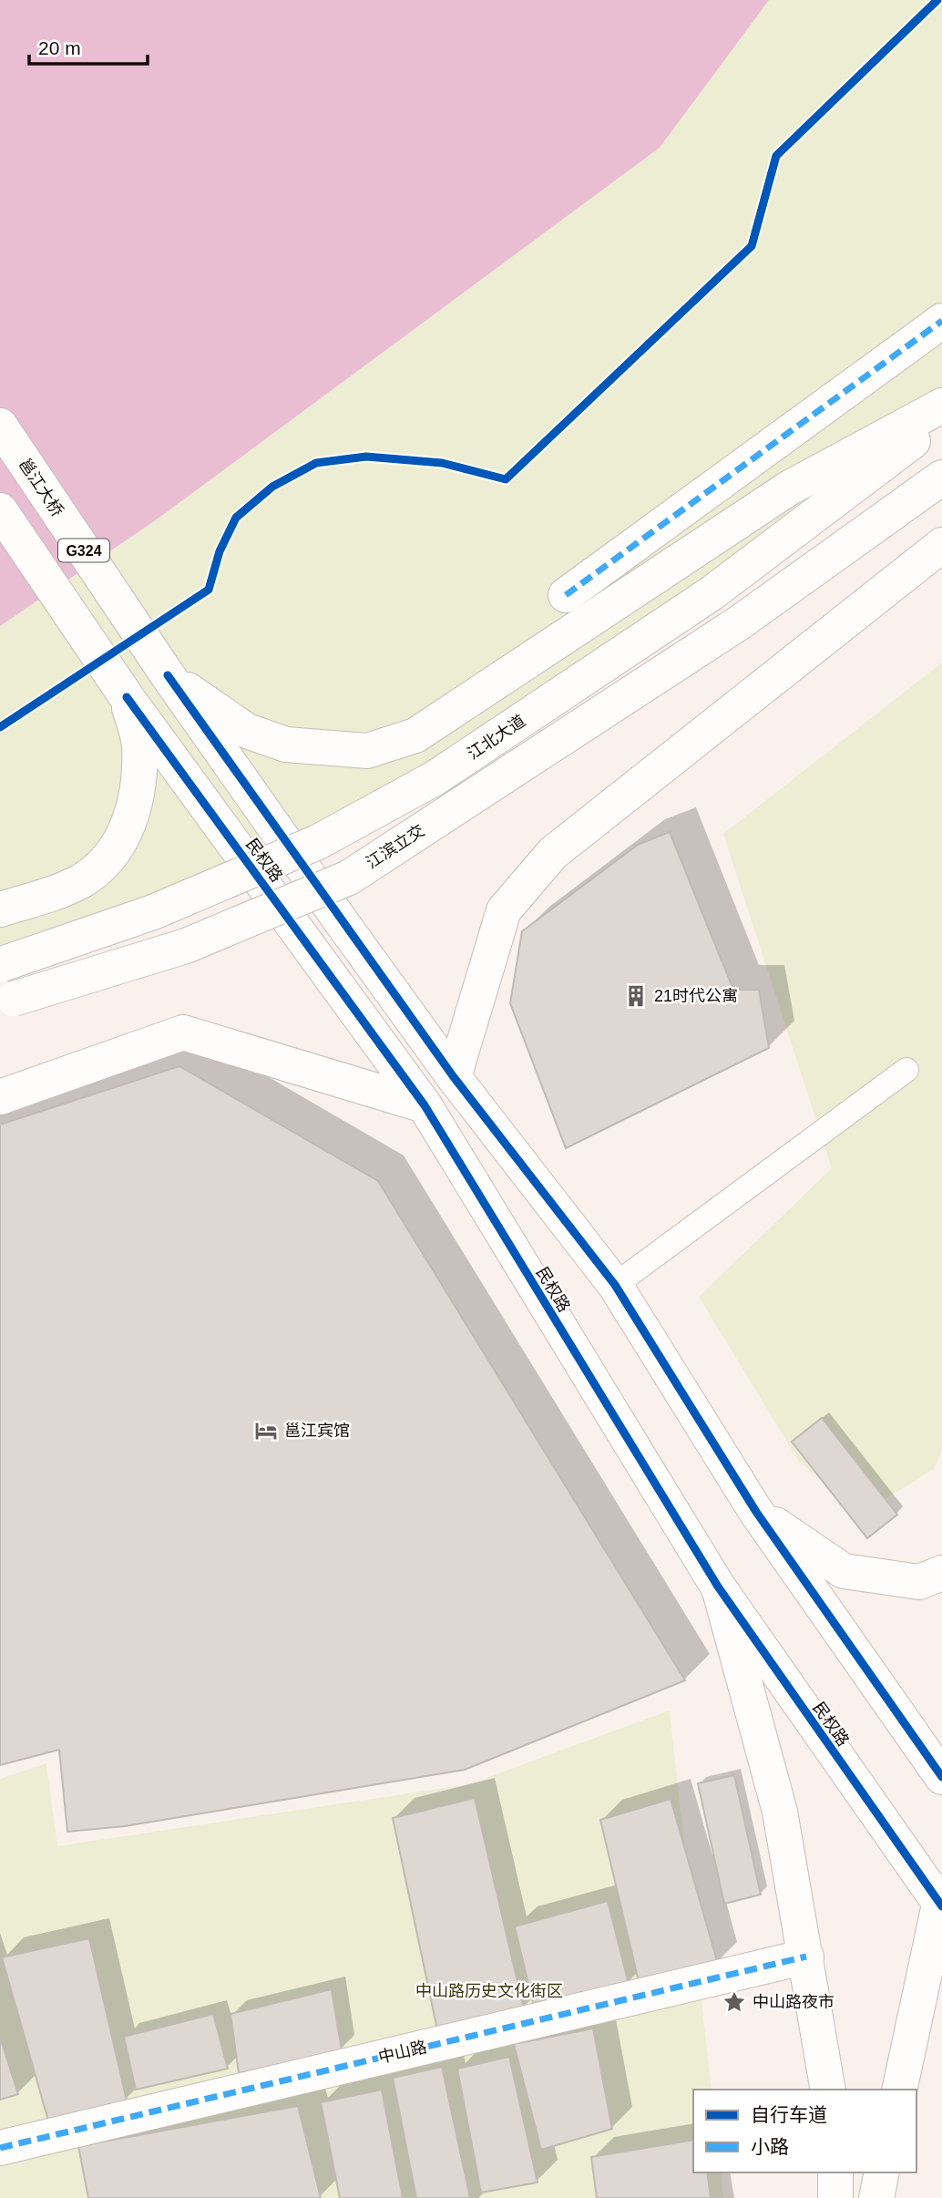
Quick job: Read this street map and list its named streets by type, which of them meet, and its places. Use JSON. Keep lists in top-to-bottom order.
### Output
{
  "streets": {
    "main road": [
      "邕江大桥",
      "G324",
      "江北大道",
      "江滨立交",
      "民权路",
      "中山路"
    ]
  },
  "crossings": [
    ["邕江大桥", "民权路"],
    ["G324", "民权路"]
  ],
  "parks": ["中山路历史文化街区"],
  "places": {
    "building": ["21时代公寓"],
    "hotel": ["邕江宾馆"],
    "place": ["中山路夜市"]
  },
  "legend": ["自行车道", "小路"],
  "scale_bar": "20 m"
}
